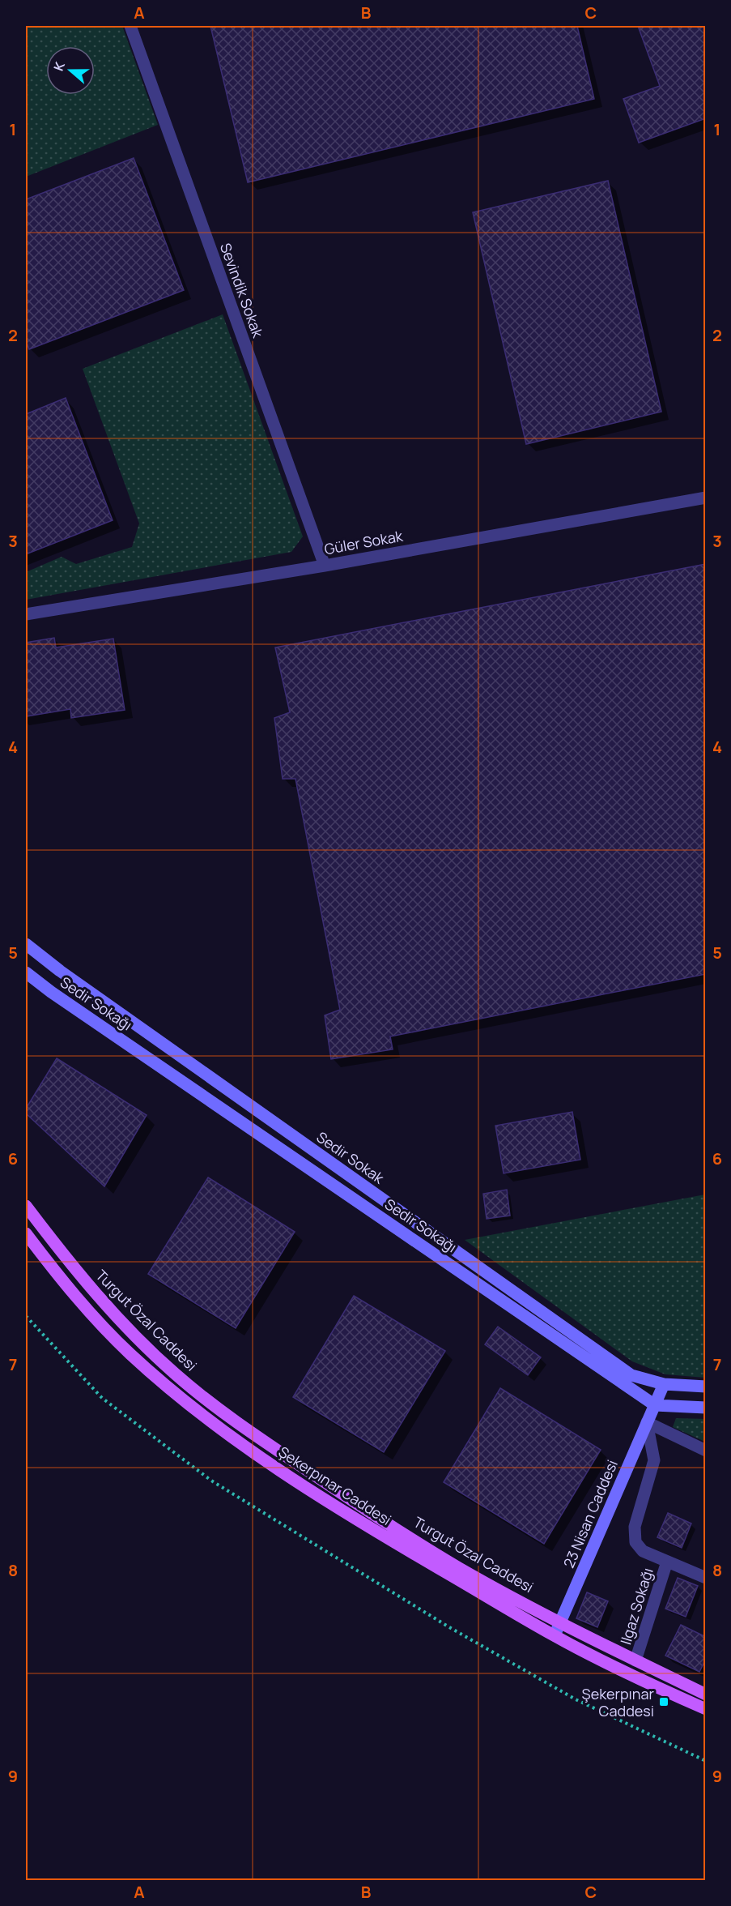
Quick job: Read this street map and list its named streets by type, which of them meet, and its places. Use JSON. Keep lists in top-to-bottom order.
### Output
{
  "streets": {
    "main road": ["Turgut Özal Caddesi", "Şekerpınar Caddesi"],
    "street": [
      "Sevindik Sokak",
      "Güler Sokak",
      "Sedir Sokağı",
      "Sedir Sokak",
      "23 Nisan Caddesi",
      "Ilgaz Sokağı"
    ]
  },
  "crossings": [
    ["Sevindik Sokak", "Güler Sokak"],
    ["Sedir Sokağı", "23 Nisan Caddesi"],
    ["Sedir Sokak", "23 Nisan Caddesi"],
    ["Turgut Özal Caddesi", "23 Nisan Caddesi"],
    ["Şekerpınar Caddesi", "23 Nisan Caddesi"],
    ["23 Nisan Caddesi", "Ilgaz Sokağı"]
  ],
  "places": {
    "transit": ["Şekerpınar Caddesi"]
  },
  "north": "left",
  "grid": {
    "columns": ["A", "B", "C"],
    "rows": [
      "1",
      "2",
      "3",
      "4",
      "5",
      "6",
      "7",
      "8",
      "9"
    ]
  }
}
